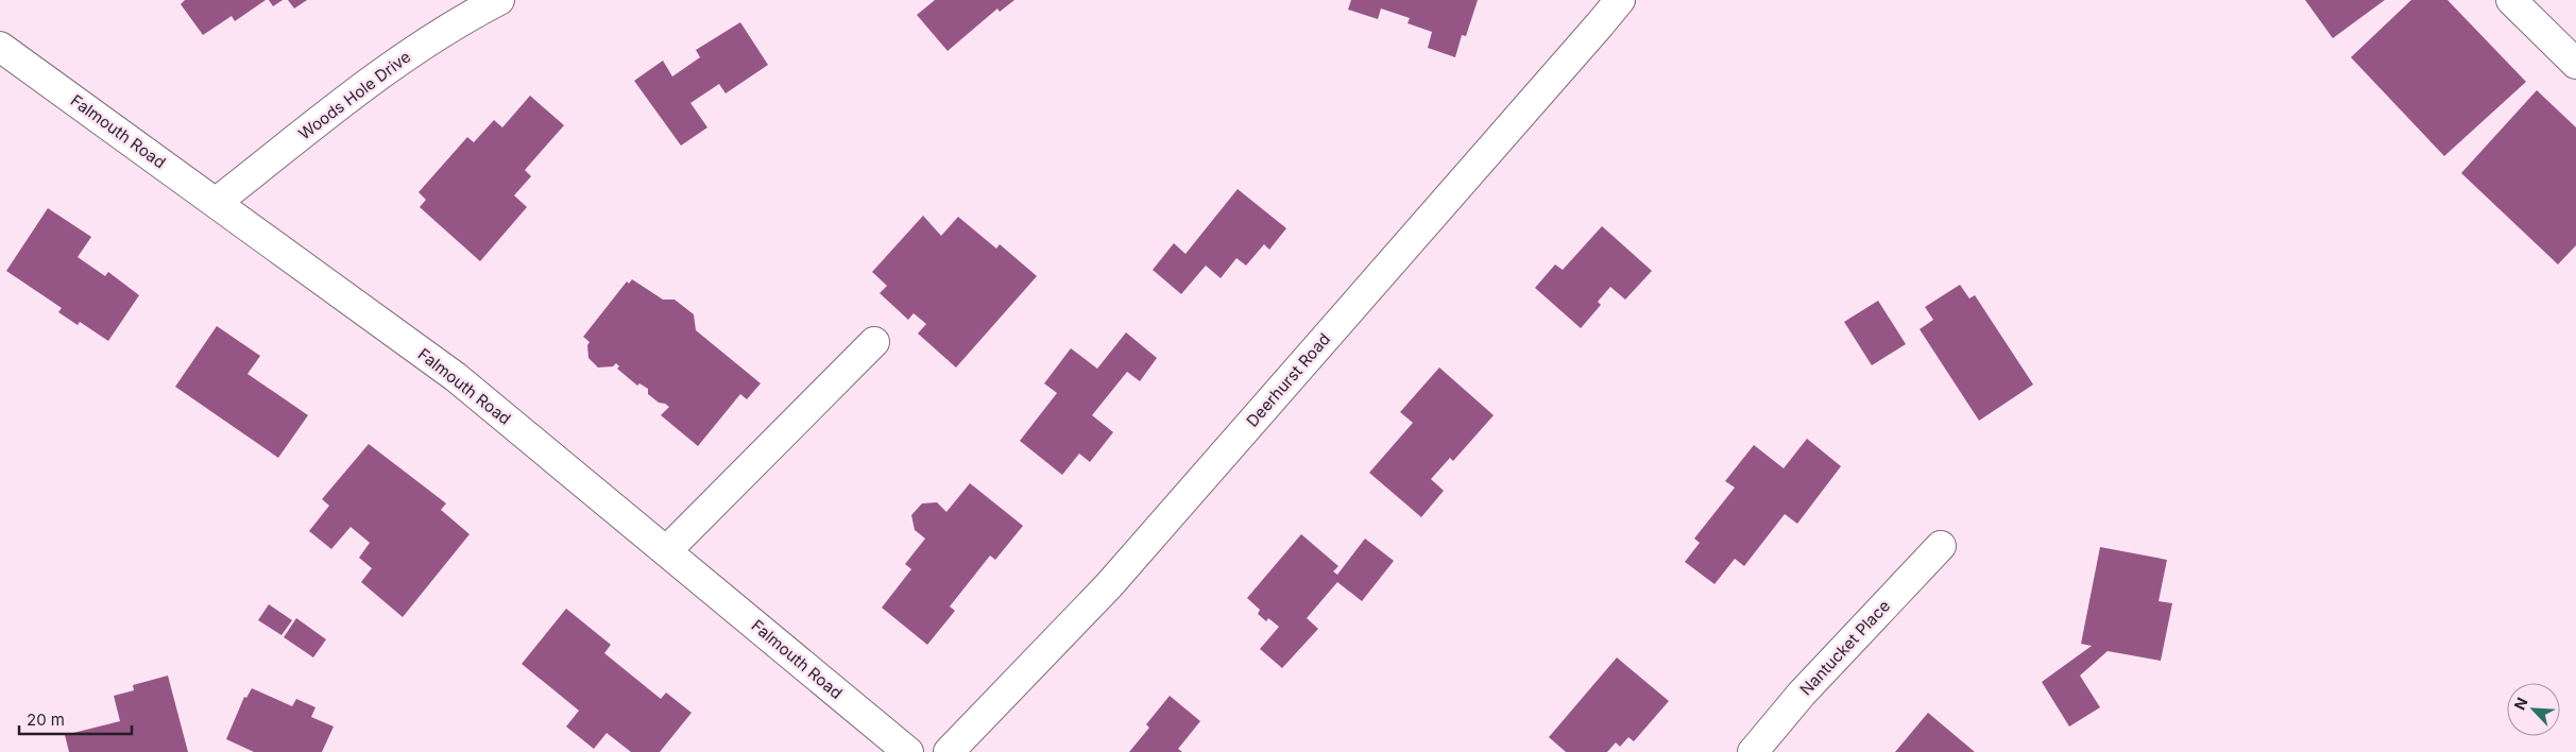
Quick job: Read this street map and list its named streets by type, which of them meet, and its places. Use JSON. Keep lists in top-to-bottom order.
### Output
{
  "streets": {
    "street": [
      "Woods Hole Drive",
      "Falmouth Road",
      "Deerhurst Road",
      "Nantucket Place"
    ]
  },
  "crossings": [
    ["Woods Hole Drive", "Falmouth Road"]
  ],
  "scale_bar": "20 m",
  "north": "top left"
}
